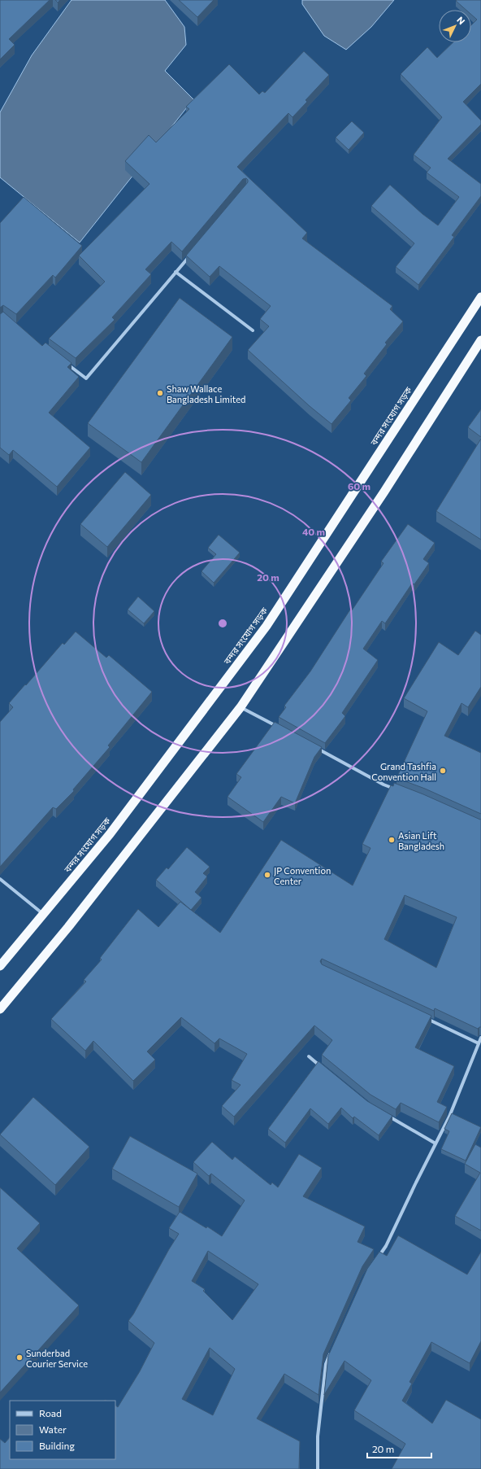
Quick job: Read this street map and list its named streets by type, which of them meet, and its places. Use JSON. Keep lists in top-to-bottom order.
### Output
{
  "streets": {
    "highway": ["বন্দর সংযোগ সড়ক"]
  },
  "places": [
    "Shaw Wallace Bangladesh Limited",
    "Grand Tashfia Convention Hall",
    "Asian Lift Bangladesh",
    "JP Convention Center",
    "Sunderbad Courier Service"
  ],
  "legend": ["Road", "Water", "Building"],
  "scale_bar": "20 m",
  "north": "top right",
  "rings": ["60 m", "40 m", "20 m"]
}
